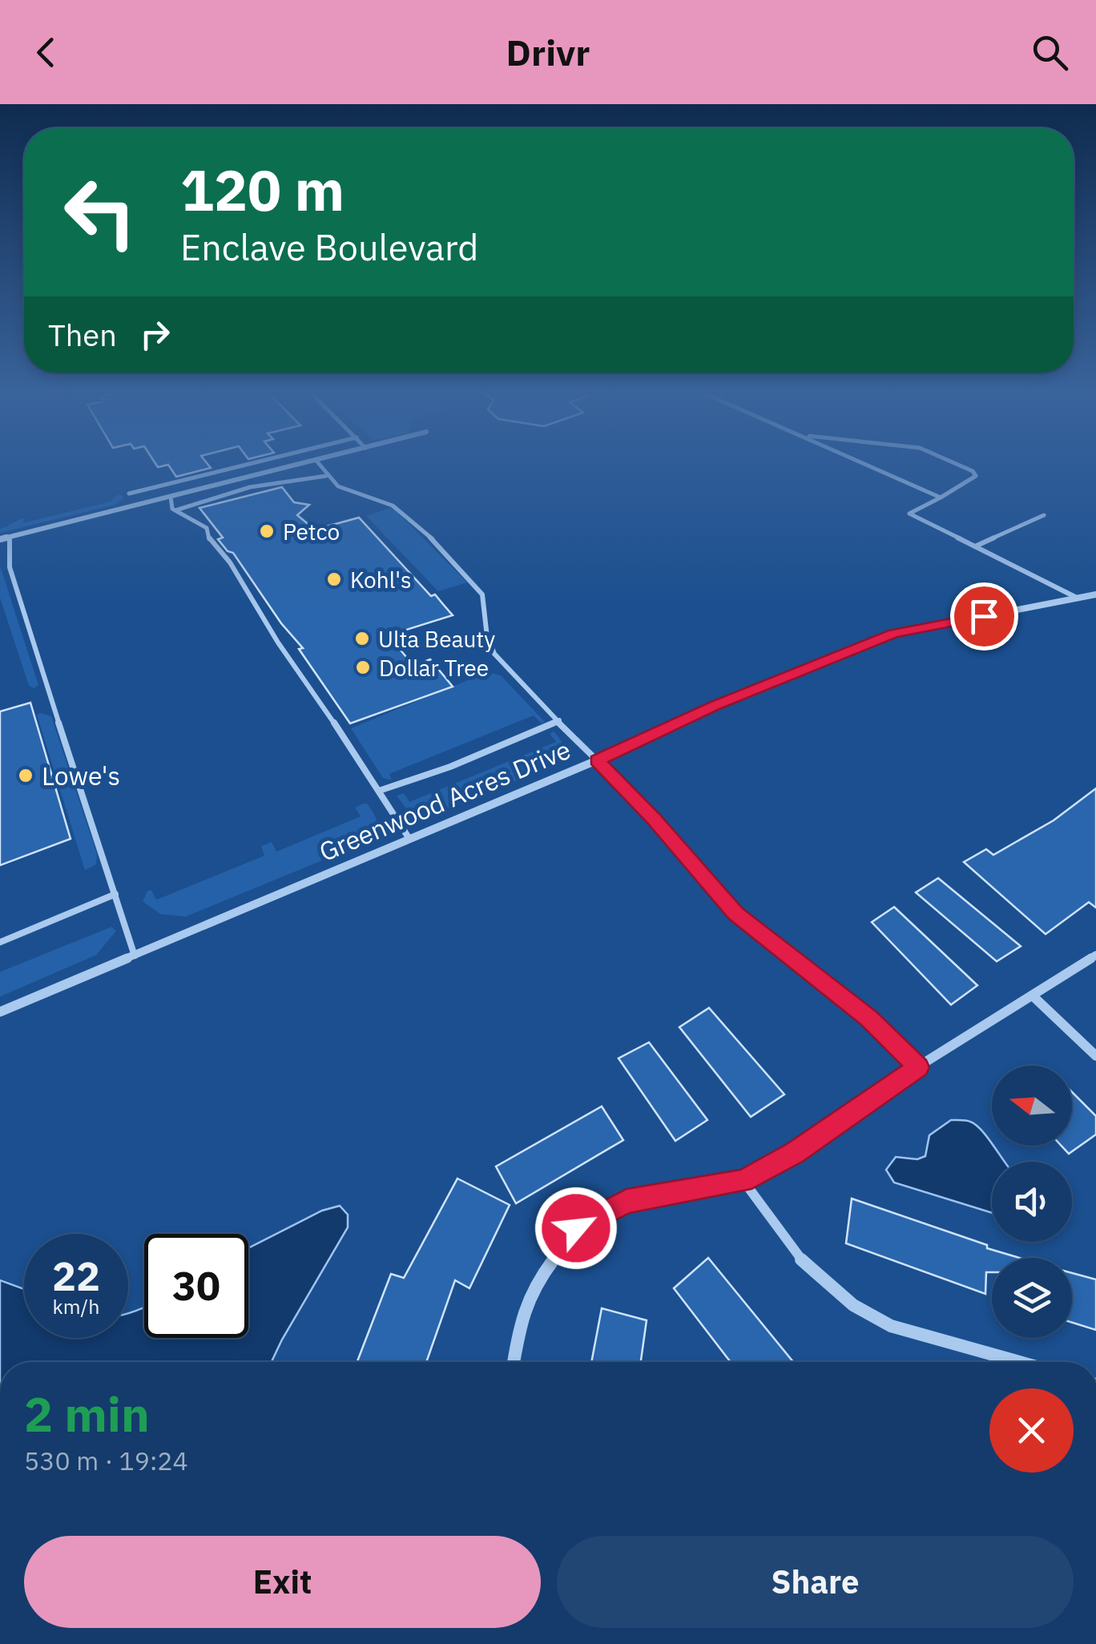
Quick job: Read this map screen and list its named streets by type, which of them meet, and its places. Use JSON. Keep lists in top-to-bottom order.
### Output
{
  "streets": {
    "street": ["Greenwood Acres Drive"]
  },
  "places": [
    "Petco",
    "Kohl's",
    "Ulta Beauty",
    "Dollar Tree",
    "Lowe's"
  ],
  "north": "left",
  "page": {
    "header": "Drivr",
    "turn": ["120 m", "Enclave Boulevard"],
    "then": "Then",
    "speed": "22 km/h",
    "limit": "30",
    "heading": ["2 min", "530 m · 19:24"],
    "buttons": ["Exit", "Share"]
  }
}
